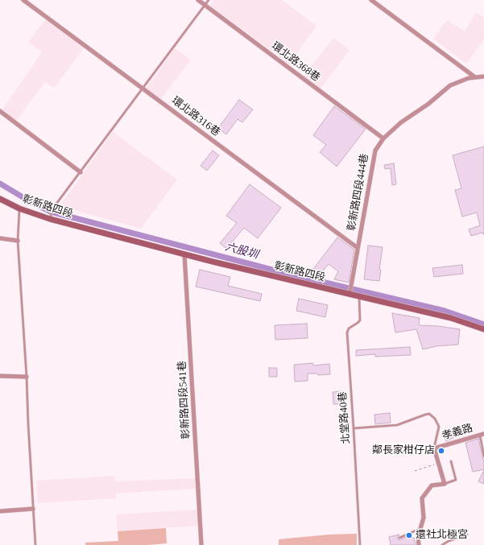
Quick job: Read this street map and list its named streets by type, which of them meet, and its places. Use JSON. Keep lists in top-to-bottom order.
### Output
{
  "streets": {
    "street": [
      "環北路368巷",
      "環北路316巷",
      "彰新路四段444巷",
      "彰新路四段",
      "彰新路四段541巷",
      "孝義路"
    ],
    "lane": ["北堂路40巷"]
  },
  "crossings": [
    ["環北路368巷", "彰新路四段444巷"],
    ["環北路316巷", "彰新路四段444巷"],
    ["彰新路四段444巷", "彰新路四段"],
    ["彰新路四段", "彰新路四段541巷"],
    ["彰新路四段", "北堂路40巷"]
  ],
  "water": ["六股圳"],
  "places": ["鄰長家柑仔店", "還社北極宮"]
}
